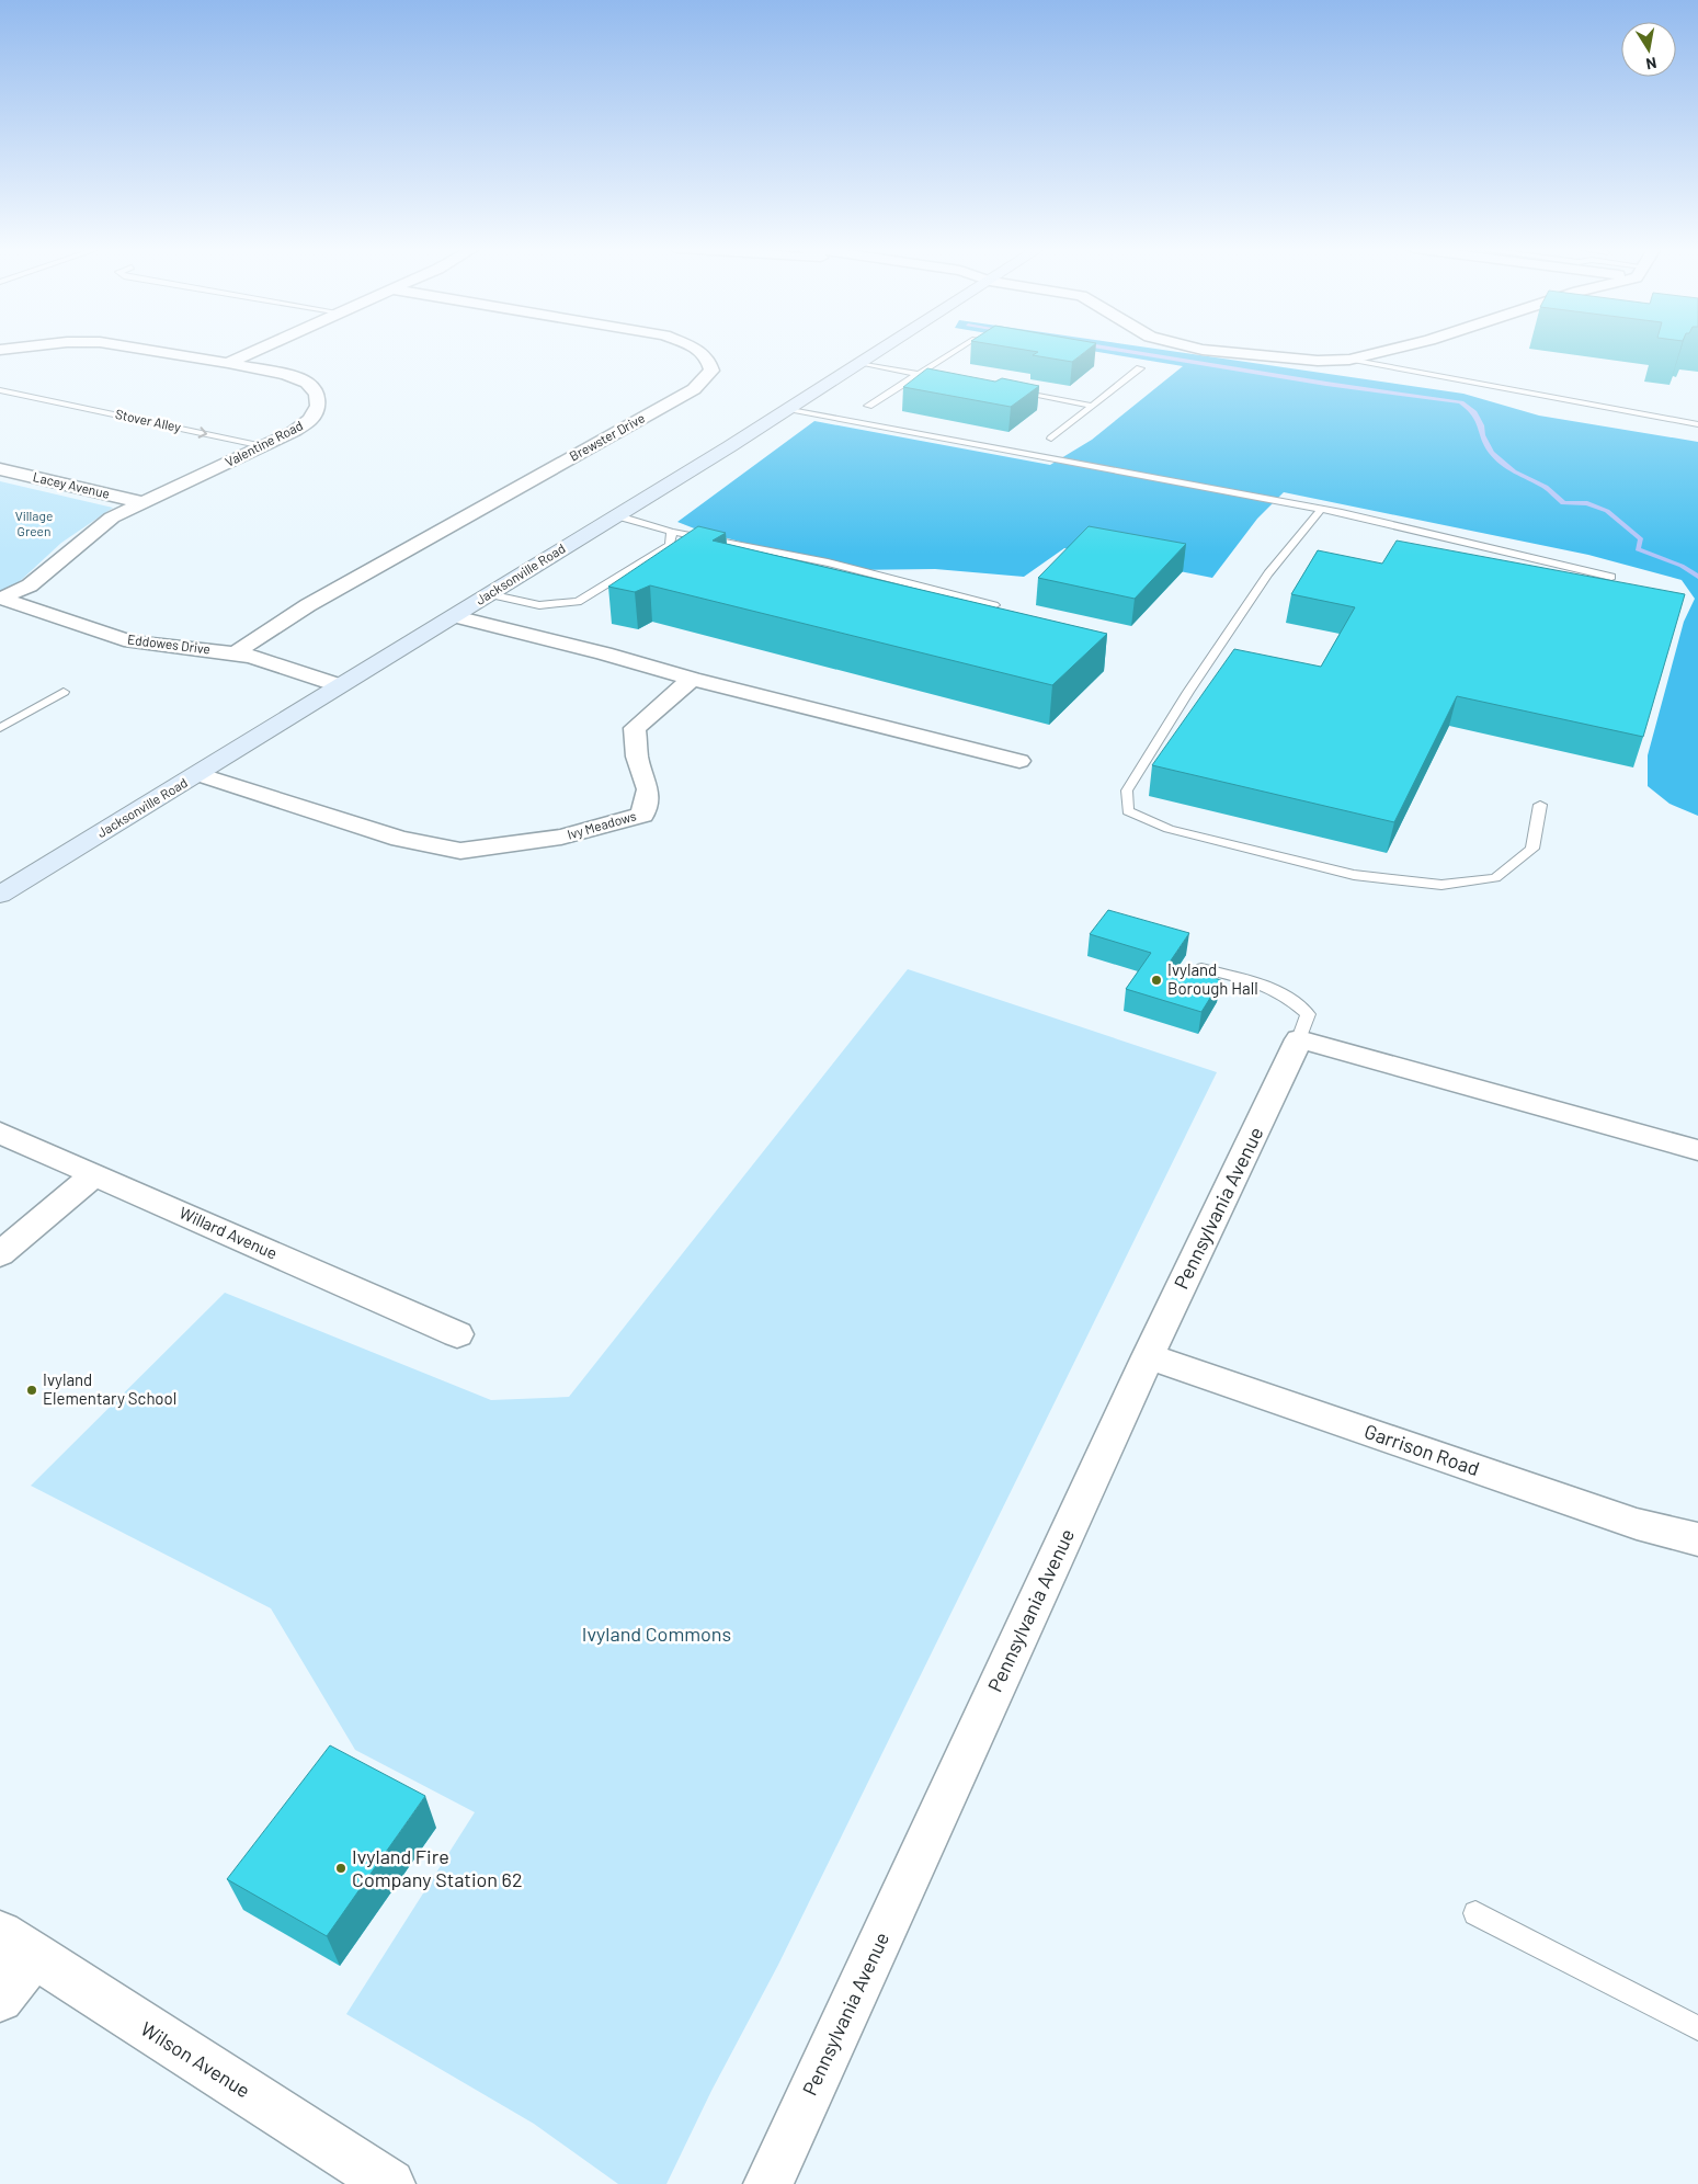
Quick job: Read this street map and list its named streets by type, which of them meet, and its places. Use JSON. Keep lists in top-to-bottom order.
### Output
{
  "streets": {
    "main road": ["Jacksonville Road"],
    "street": [
      "Brewster Drive",
      "Valentine Road",
      "Lacey Avenue",
      "Eddowes Drive",
      "Ivy Meadows",
      "Pennsylvania Avenue",
      "Willard Avenue",
      "Garrison Road",
      "Wilson Avenue"
    ],
    "lane": ["Stover Alley"]
  },
  "crossings": [
    ["Stover Alley", "Valentine Road"],
    ["Brewster Drive", "Eddowes Drive"],
    ["Valentine Road", "Lacey Avenue"],
    ["Valentine Road", "Eddowes Drive"],
    ["Jacksonville Road", "Eddowes Drive"],
    ["Jacksonville Road", "Ivy Meadows"],
    ["Pennsylvania Avenue", "Garrison Road"]
  ],
  "one_way": ["Stover Alley"],
  "parks": ["Village Green", "Ivyland Commons"],
  "places": ["Ivyland Borough Hall", "Ivyland Elementary School", "Ivyland Fire Company Station 62"],
  "north": "bottom"
}
